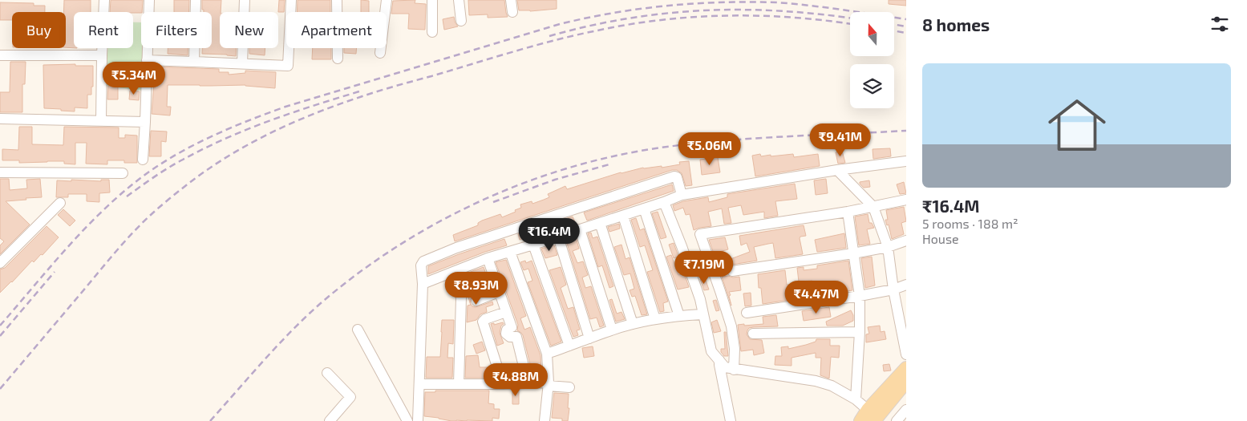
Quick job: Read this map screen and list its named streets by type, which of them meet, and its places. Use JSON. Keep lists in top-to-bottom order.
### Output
{
  "north": "top",
  "page": {
    "heading": "8 homes",
    "chip": [
      "Buy",
      "Rent",
      "Filters",
      "New",
      "Apartment"
    ],
    "list": [
      {
        "name": "₹16.4M",
        "note": "5 rooms · 188 m² · House"
      }
    ],
    "price": [
      "₹5.34M",
      "₹9.41M",
      "₹5.06M",
      "₹16.4M",
      "₹7.19M",
      "₹8.93M",
      "₹4.47M",
      "₹4.88M"
    ]
  }
}
